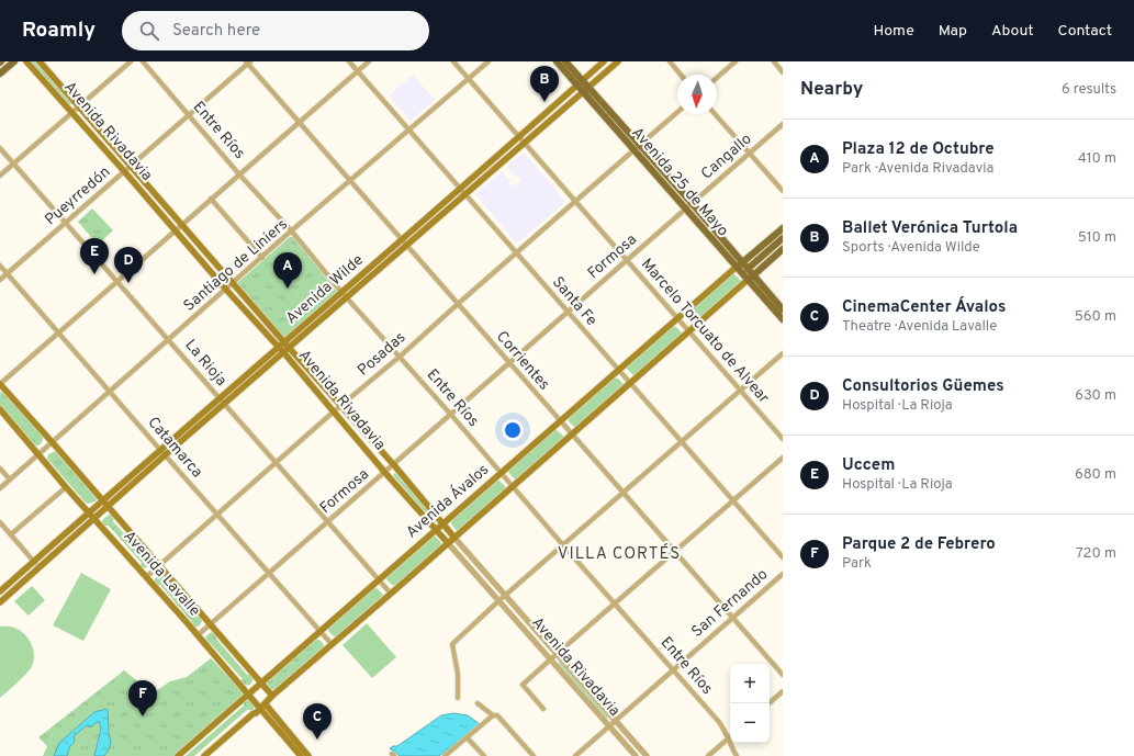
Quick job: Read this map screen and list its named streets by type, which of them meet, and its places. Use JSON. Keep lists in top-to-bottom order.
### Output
{
  "streets": {
    "main road": [
      "Avenida Rivadavia",
      "Avenida 25 de Mayo",
      "Avenida Wilde",
      "Avenida Ávalos",
      "Avenida Lavalle"
    ],
    "street": [
      "Entre Ríos",
      "Cangallo",
      "Pueyrredón",
      "Formosa",
      "Santiago de Liniers",
      "Santa Fe",
      "Marcelo Torcuato de Alvear",
      "Posadas",
      "Corrientes",
      "La Rioja",
      "Catamarca",
      "San Fernando"
    ]
  },
  "crossings": [
    ["Entre Ríos", "Pueyrredón"],
    ["Entre Ríos", "Formosa"],
    ["Entre Ríos", "Santiago de Liniers"],
    ["Entre Ríos", "Avenida Wilde"],
    ["Entre Ríos", "Posadas"],
    ["Entre Ríos", "Avenida Ávalos"],
    ["Entre Ríos", "San Fernando"],
    ["Avenida Rivadavia", "Pueyrredón"],
    ["Avenida Rivadavia", "Formosa"],
    ["Avenida Rivadavia", "Santiago de Liniers"],
    ["Avenida Rivadavia", "Avenida Wilde"],
    ["Avenida Rivadavia", "Posadas"],
    ["Avenida Rivadavia", "Avenida Ávalos"],
    ["Avenida Rivadavia", "San Fernando"],
    ["Cangallo", "Avenida 25 de Mayo"],
    ["Cangallo", "Formosa"],
    ["Avenida 25 de Mayo", "Formosa"],
    ["Avenida 25 de Mayo", "Avenida Wilde"],
    ["Avenida 25 de Mayo", "Posadas"],
    ["Avenida 25 de Mayo", "Avenida Ávalos"],
    ["Pueyrredón", "Corrientes"],
    ["Pueyrredón", "La Rioja"],
    ["Pueyrredón", "Catamarca"],
    ["Formosa", "Santa Fe"],
    ["Formosa", "Marcelo Torcuato de Alvear"],
    ["Formosa", "Corrientes"],
    ["Formosa", "La Rioja"],
    ["Formosa", "Catamarca"],
    ["Formosa", "Avenida Lavalle"],
    ["Santiago de Liniers", "Santa Fe"],
    ["Santiago de Liniers", "Marcelo Torcuato de Alvear"],
    ["Santiago de Liniers", "Corrientes"],
    ["Santiago de Liniers", "La Rioja"],
    ["Santiago de Liniers", "Catamarca"],
    ["Santiago de Liniers", "Avenida Lavalle"],
    ["Avenida Wilde", "Santa Fe"],
    ["Avenida Wilde", "Marcelo Torcuato de Alvear"],
    ["Avenida Wilde", "Corrientes"],
    ["Avenida Wilde", "La Rioja"],
    ["Avenida Wilde", "Catamarca"],
    ["Avenida Wilde", "Avenida Lavalle"],
    ["Santa Fe", "Posadas"],
    ["Santa Fe", "Avenida Ávalos"],
    ["Marcelo Torcuato de Alvear", "Posadas"],
    ["Marcelo Torcuato de Alvear", "Avenida Ávalos"],
    ["Posadas", "Corrientes"],
    ["Posadas", "La Rioja"],
    ["Posadas", "Catamarca"],
    ["Posadas", "Avenida Lavalle"],
    ["Corrientes", "Avenida Ávalos"],
    ["Corrientes", "San Fernando"],
    ["La Rioja", "Avenida Ávalos"],
    ["Catamarca", "Avenida Ávalos"],
    ["Avenida Ávalos", "Avenida Lavalle"]
  ],
  "districts": ["VILLA CORTÉS"],
  "north": "bottom",
  "page": {
    "header": "Roamly",
    "search": "Search here",
    "nav": [
      "Home",
      "Map",
      "About",
      "Contact"
    ],
    "heading": ["Nearby", "6 results"],
    "pins": [
      "B",
      "E",
      "D",
      "A",
      "F",
      "C"
    ],
    "list": [
      {
        "mark": "A",
        "name": "Plaza 12 de Octubre",
        "note": "Park · Avenida Rivadavia",
        "value": "410 m"
      },
      {
        "mark": "B",
        "name": "Ballet Verónica Turtola",
        "note": "Sports · Avenida Wilde",
        "value": "510 m"
      },
      {
        "mark": "C",
        "name": "CinemaCenter Ávalos",
        "note": "Theatre · Avenida Lavalle",
        "value": "560 m"
      },
      {
        "mark": "D",
        "name": "Consultorios Güemes",
        "note": "Hospital · La Rioja",
        "value": "630 m"
      },
      {
        "mark": "E",
        "name": "Uccem",
        "note": "Hospital · La Rioja",
        "value": "680 m"
      },
      {
        "mark": "F",
        "name": "Parque 2 de Febrero",
        "note": "Park",
        "value": "720 m"
      }
    ],
    "map_buttons": ["+", "−"]
  }
}
